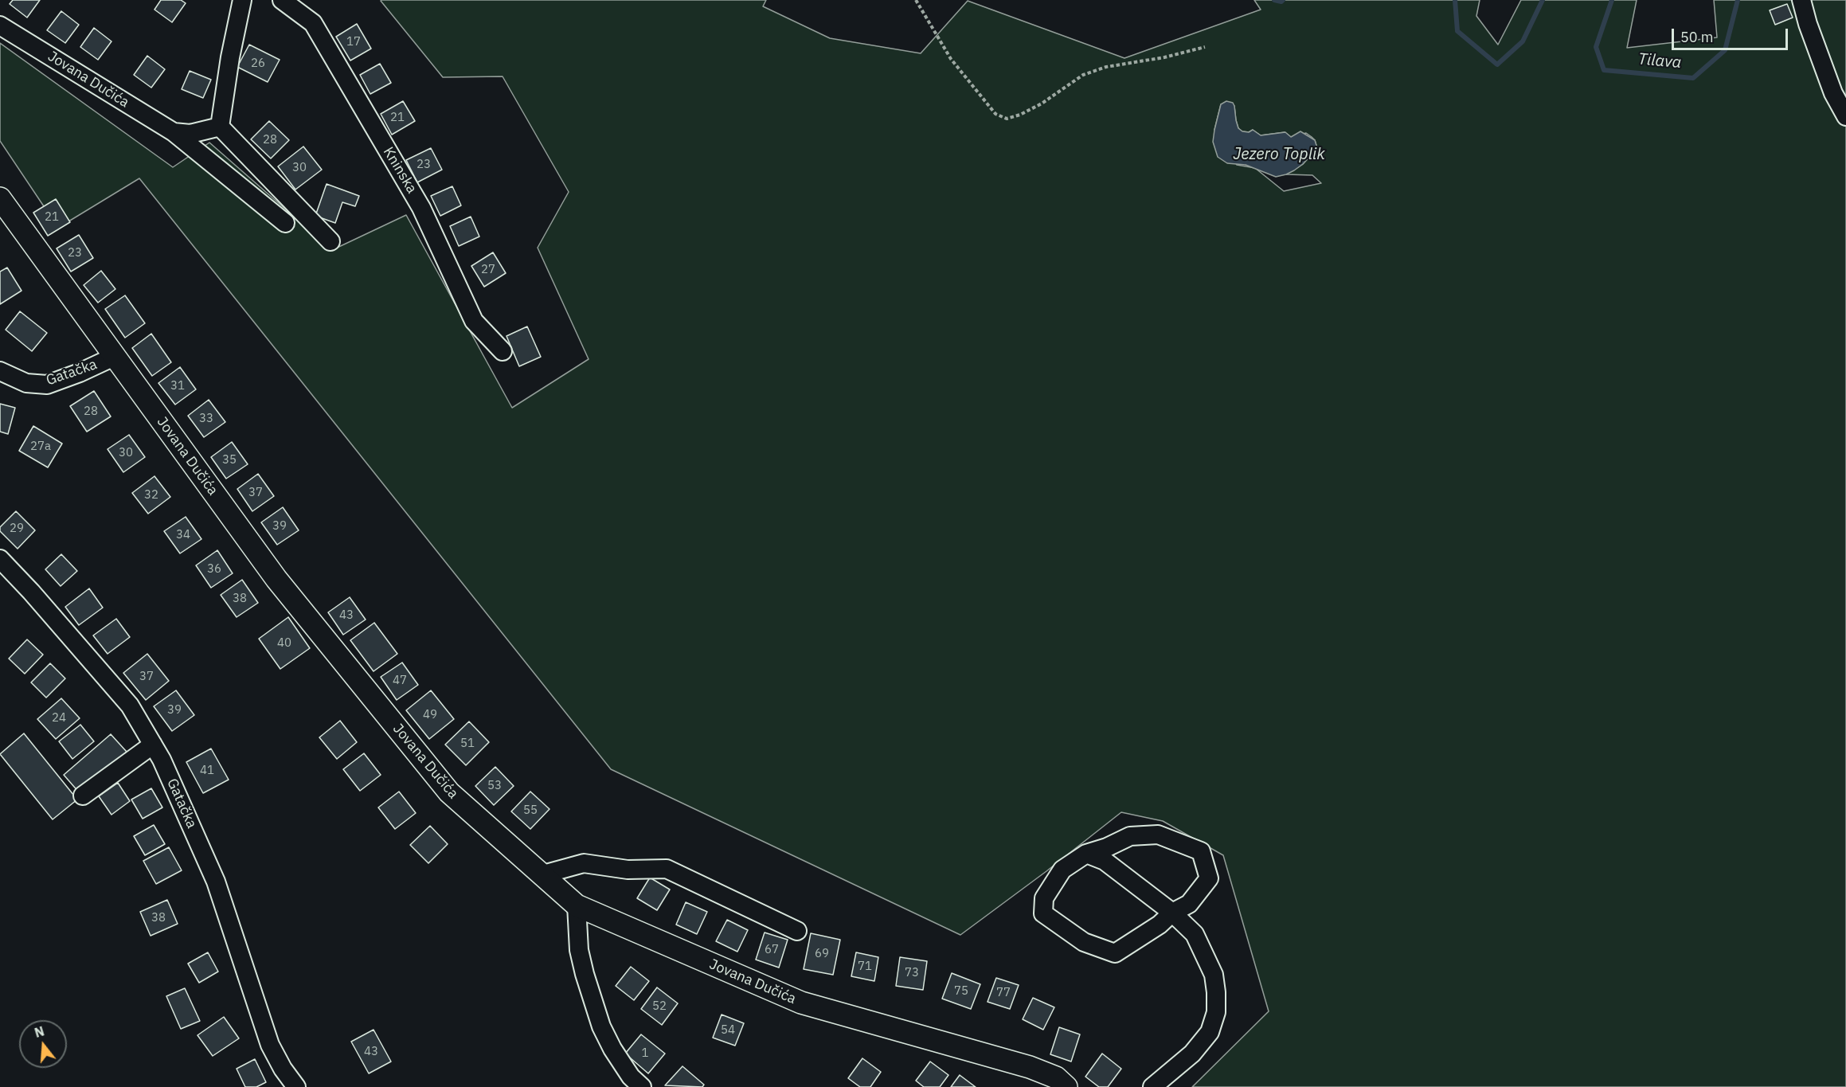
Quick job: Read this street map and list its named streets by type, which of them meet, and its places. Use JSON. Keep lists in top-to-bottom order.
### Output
{
  "streets": {
    "main road": ["Jovana Dučića"],
    "street": ["Kninska", "Gatačka"]
  },
  "crossings": [
    ["Jovana Dučića", "Gatačka"]
  ],
  "water": ["Tilava", "Jezero Toplik"],
  "house_numbers": [
    "17",
    "26",
    "21",
    "28",
    "23",
    "30",
    "21",
    "23",
    "27",
    "31",
    "28",
    "33",
    "27a",
    "30",
    "35",
    "37",
    "32",
    "39",
    "29",
    "34",
    "36",
    "38",
    "43",
    "40",
    "37",
    "47",
    "39",
    "49",
    "24",
    "51",
    "41",
    "53",
    "55",
    "38",
    "67",
    "69",
    "71",
    "73",
    "75",
    "77",
    "52",
    "54",
    "43",
    "1"
  ],
  "scale_bar": "50 m",
  "north": "top"
}
